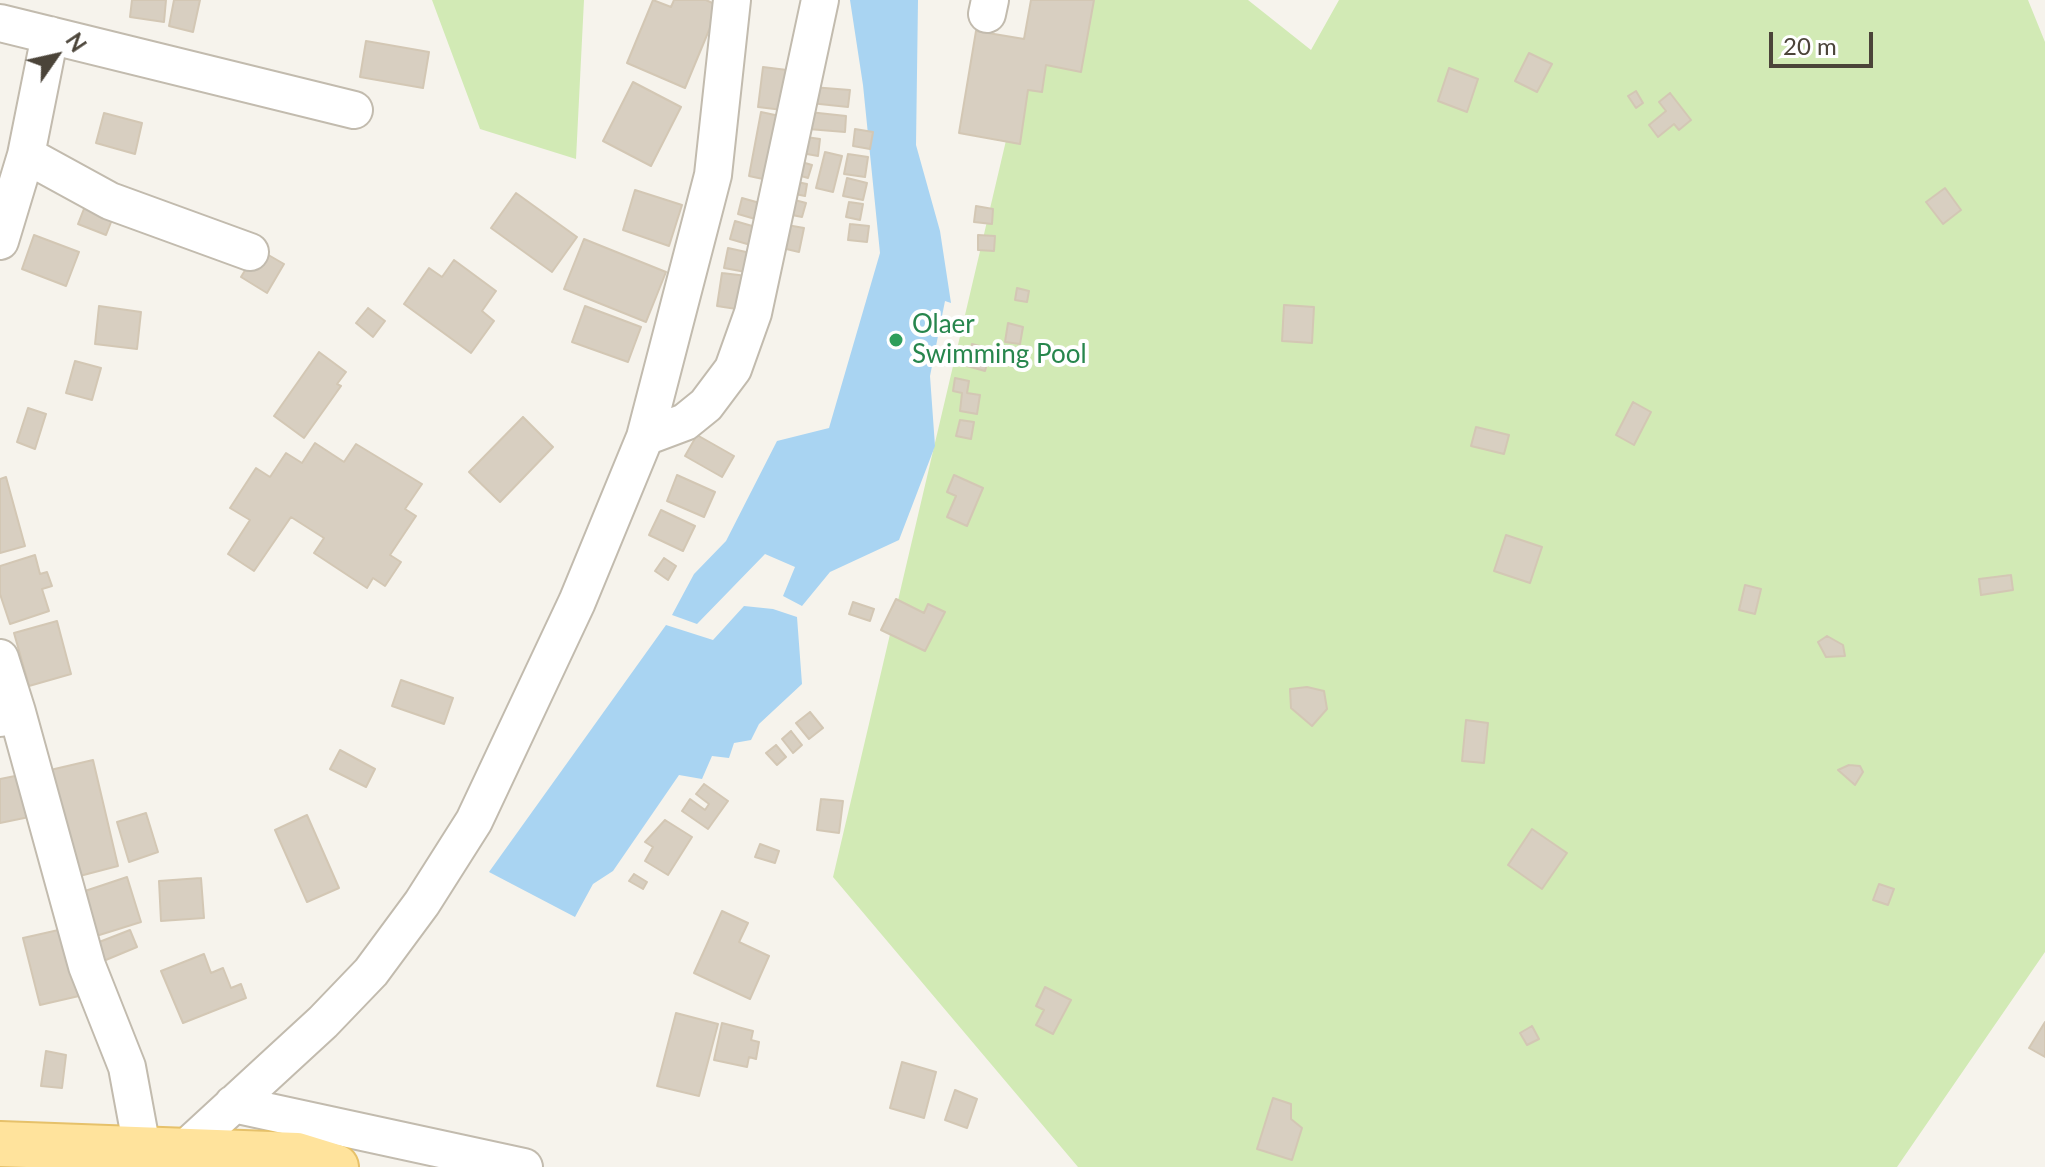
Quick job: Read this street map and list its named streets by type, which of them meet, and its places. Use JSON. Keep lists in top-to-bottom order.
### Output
{
  "places": ["Olaer Swimming Pool"],
  "scale_bar": "20 m",
  "north": "top right"
}
